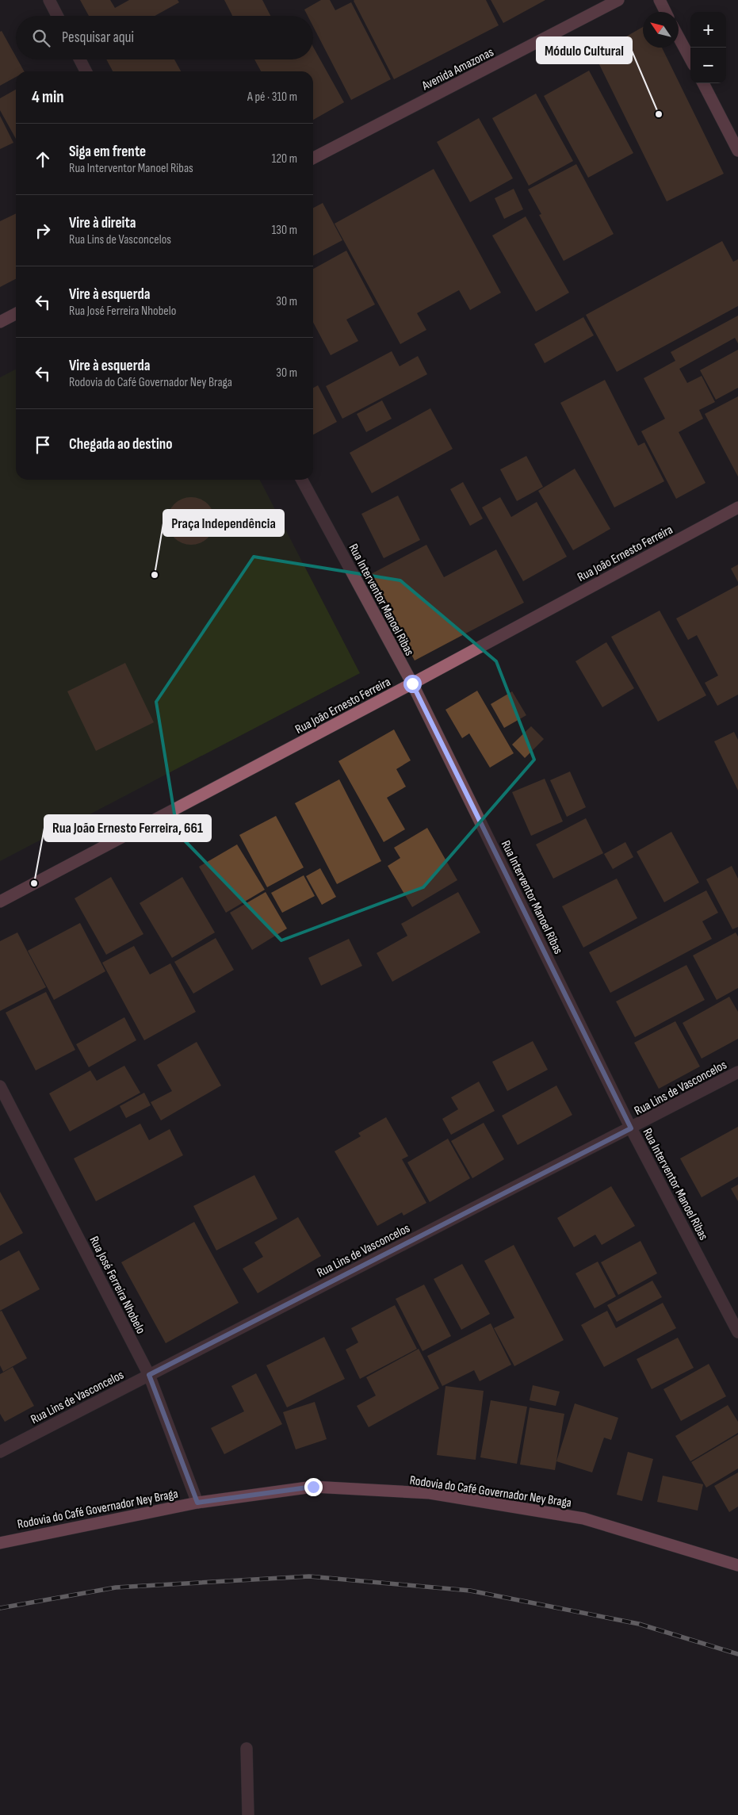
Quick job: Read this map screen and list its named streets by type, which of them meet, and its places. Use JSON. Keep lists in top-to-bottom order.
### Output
{
  "streets": {
    "main road": ["Rodovia do Café Governador Ney Braga"],
    "street": [
      "Avenida Amazonas",
      "Rua João Ernesto Ferreira",
      "Rua Interventor Manoel Ribas",
      "Rua Lins de Vasconcelos",
      "Rua José Ferreira Nhobelo"
    ]
  },
  "crossings": [
    ["Rua João Ernesto Ferreira", "Rua Interventor Manoel Ribas"],
    ["Rua Interventor Manoel Ribas", "Rua Lins de Vasconcelos"],
    ["Rua Lins de Vasconcelos", "Rua José Ferreira Nhobelo"],
    ["Rua José Ferreira Nhobelo", "Rodovia do Café Governador Ney Braga"]
  ],
  "places": ["Módulo Cultural", "Praça Independência", "Rua João Ernesto Ferreira, 661"],
  "north": "top left",
  "page": {
    "map_buttons": ["+", "−"],
    "search": "Pesquisar aqui",
    "heading": ["4 min", "A pé · 310 m"],
    "list": [
      ["Siga em frente", "Rua Interventor Manoel Ribas", "120 m"],
      ["Vire à direita", "Rua Lins de Vasconcelos", "130 m"],
      ["Vire à esquerda", "Rua José Ferreira Nhobelo", "30 m"],
      ["Vire à esquerda", "Rodovia do Café Governador Ney Braga", "30 m"],
      "Chegada ao destino"
    ]
  }
}
